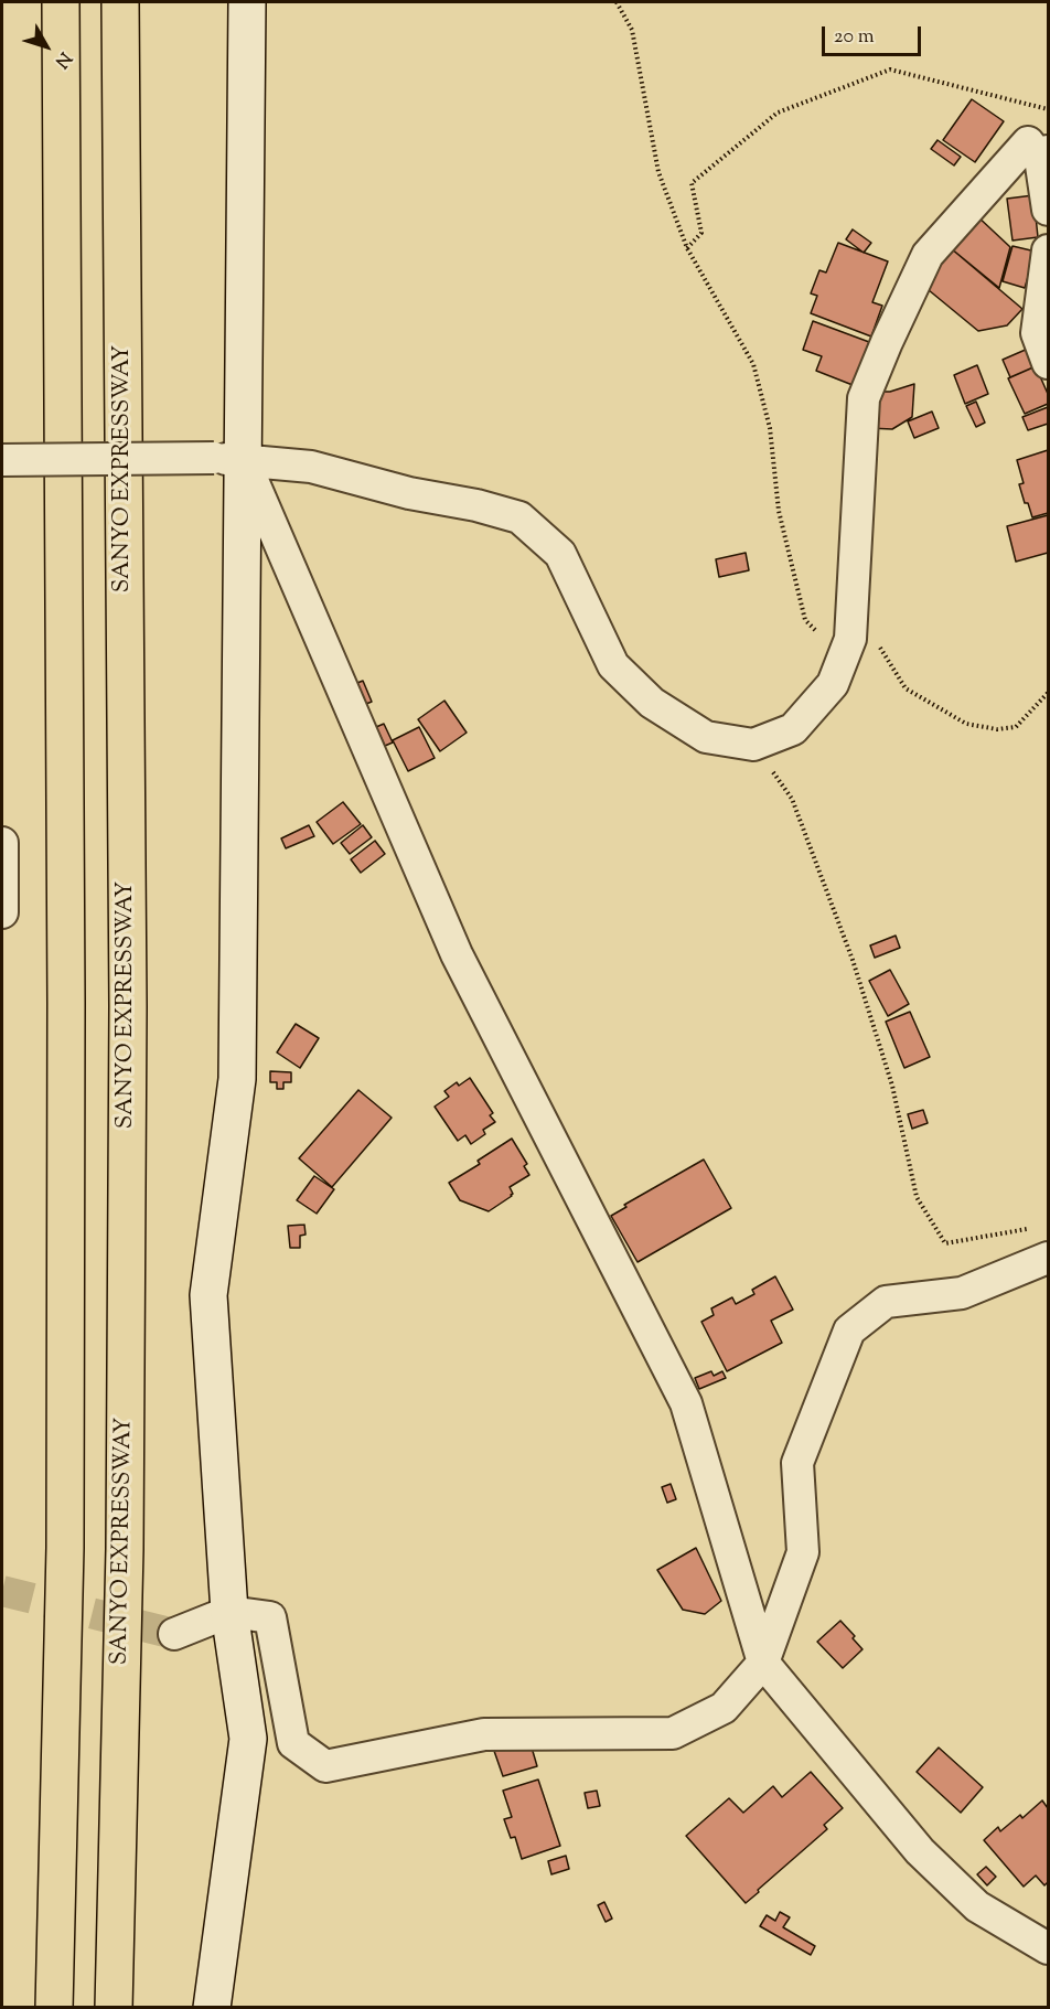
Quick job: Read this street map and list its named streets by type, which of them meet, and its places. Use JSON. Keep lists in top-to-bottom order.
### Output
{
  "streets": {
    "highway": ["SANYO EXPRESSWAY"]
  },
  "scale_bar": "20 m",
  "north": "bottom right"
}
